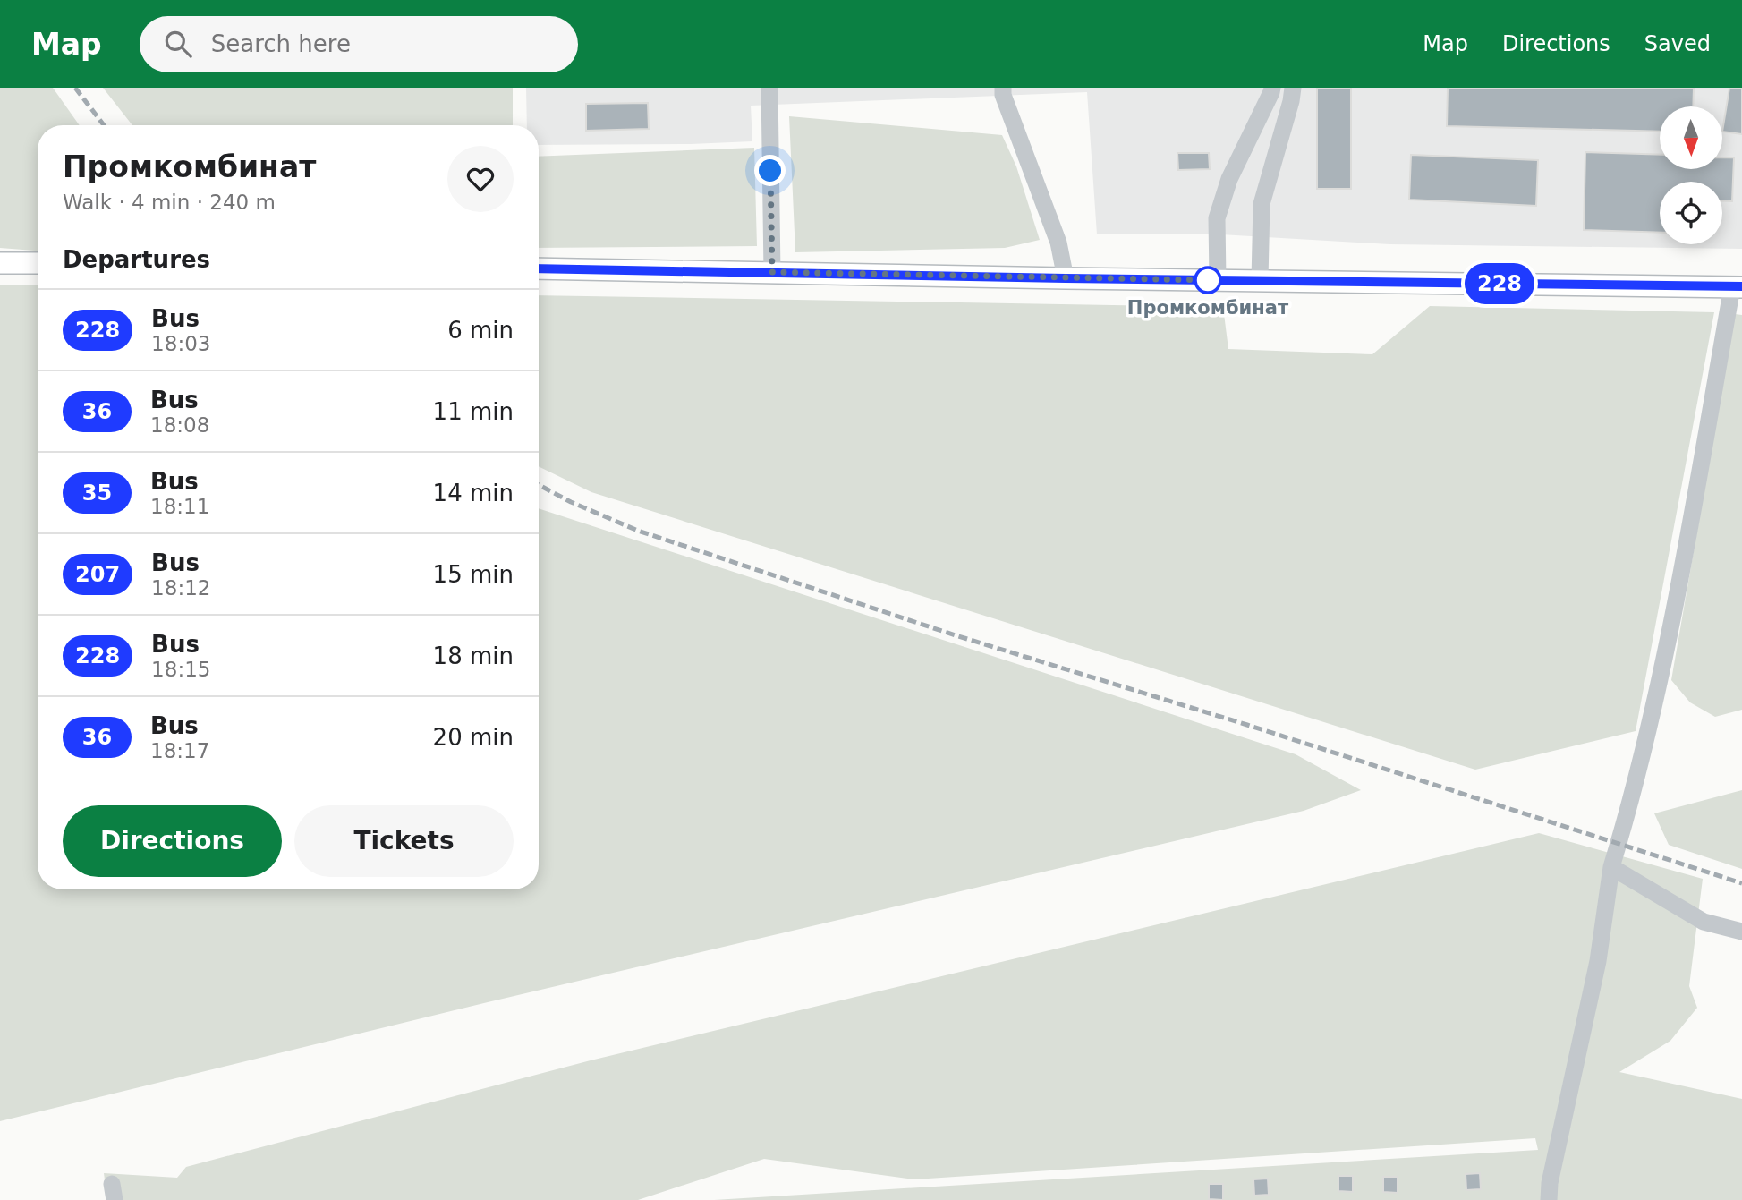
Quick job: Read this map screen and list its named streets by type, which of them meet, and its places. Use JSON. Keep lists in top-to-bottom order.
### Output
{
  "places": ["Промкомбинат"],
  "lines": ["bus line 228"],
  "north": "bottom",
  "page": {
    "header": "Map",
    "search": "Search here",
    "nav": ["Map", "Directions", "Saved"],
    "on_map": "228",
    "heading": [
      ["Промкомбинат", "Walk · 4 min · 240 m"],
      "Departures"
    ],
    "list": [
      {
        "mark": "228",
        "name": "Bus",
        "note": "18:03",
        "value": "6 min"
      },
      {
        "mark": "36",
        "name": "Bus",
        "note": "18:08",
        "value": "11 min"
      },
      {
        "mark": "35",
        "name": "Bus",
        "note": "18:11",
        "value": "14 min"
      },
      {
        "mark": "207",
        "name": "Bus",
        "note": "18:12",
        "value": "15 min"
      },
      {
        "mark": "228",
        "name": "Bus",
        "note": "18:15",
        "value": "18 min"
      },
      {
        "mark": "36",
        "name": "Bus",
        "note": "18:17",
        "value": "20 min"
      }
    ],
    "buttons": ["Directions", "Tickets"]
  }
}
